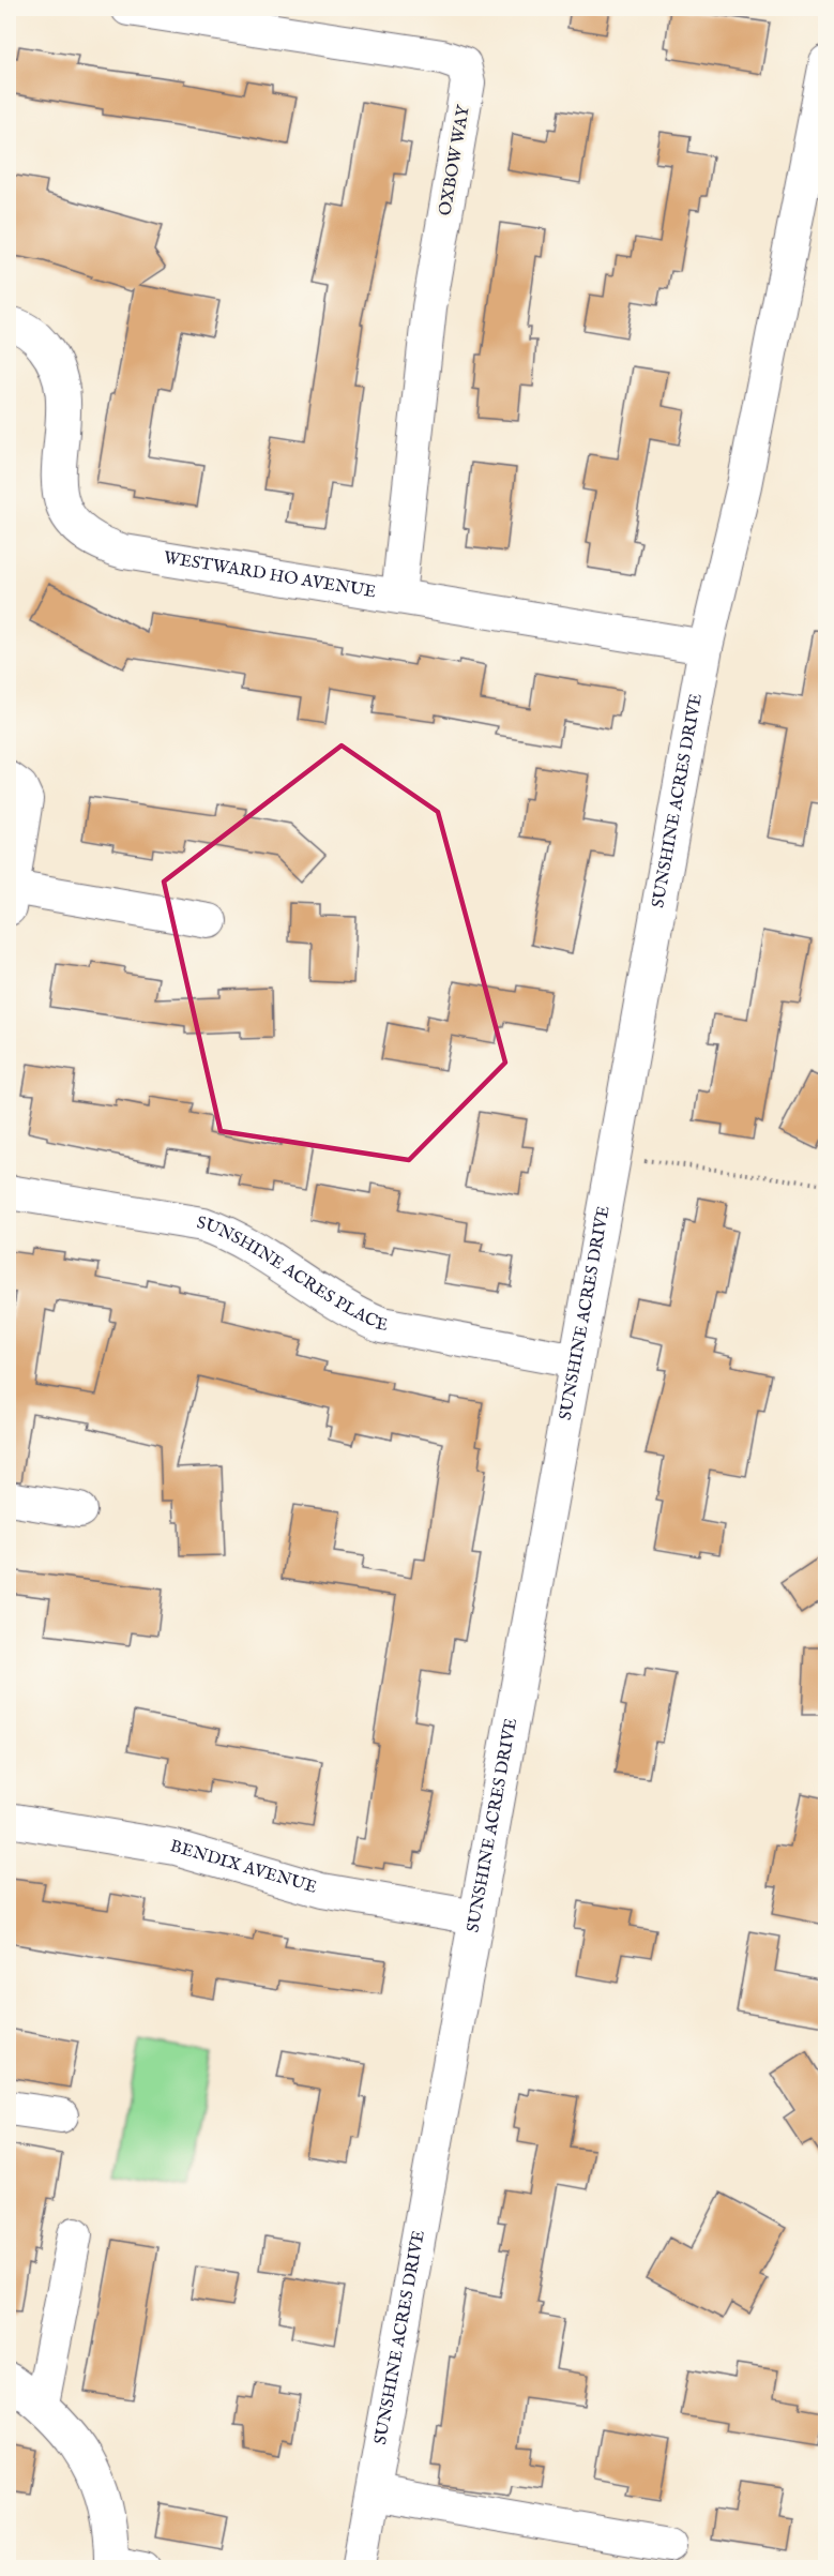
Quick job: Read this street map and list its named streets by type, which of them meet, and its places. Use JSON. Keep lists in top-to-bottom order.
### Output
{
  "streets": {
    "street": [
      "OXBOW WAY",
      "WESTWARD HO AVENUE",
      "SUNSHINE ACRES DRIVE",
      "SUNSHINE ACRES PLACE",
      "BENDIX AVENUE"
    ]
  },
  "crossings": [
    ["OXBOW WAY", "WESTWARD HO AVENUE"],
    ["WESTWARD HO AVENUE", "SUNSHINE ACRES DRIVE"],
    ["SUNSHINE ACRES DRIVE", "SUNSHINE ACRES PLACE"],
    ["SUNSHINE ACRES DRIVE", "BENDIX AVENUE"]
  ]
}
